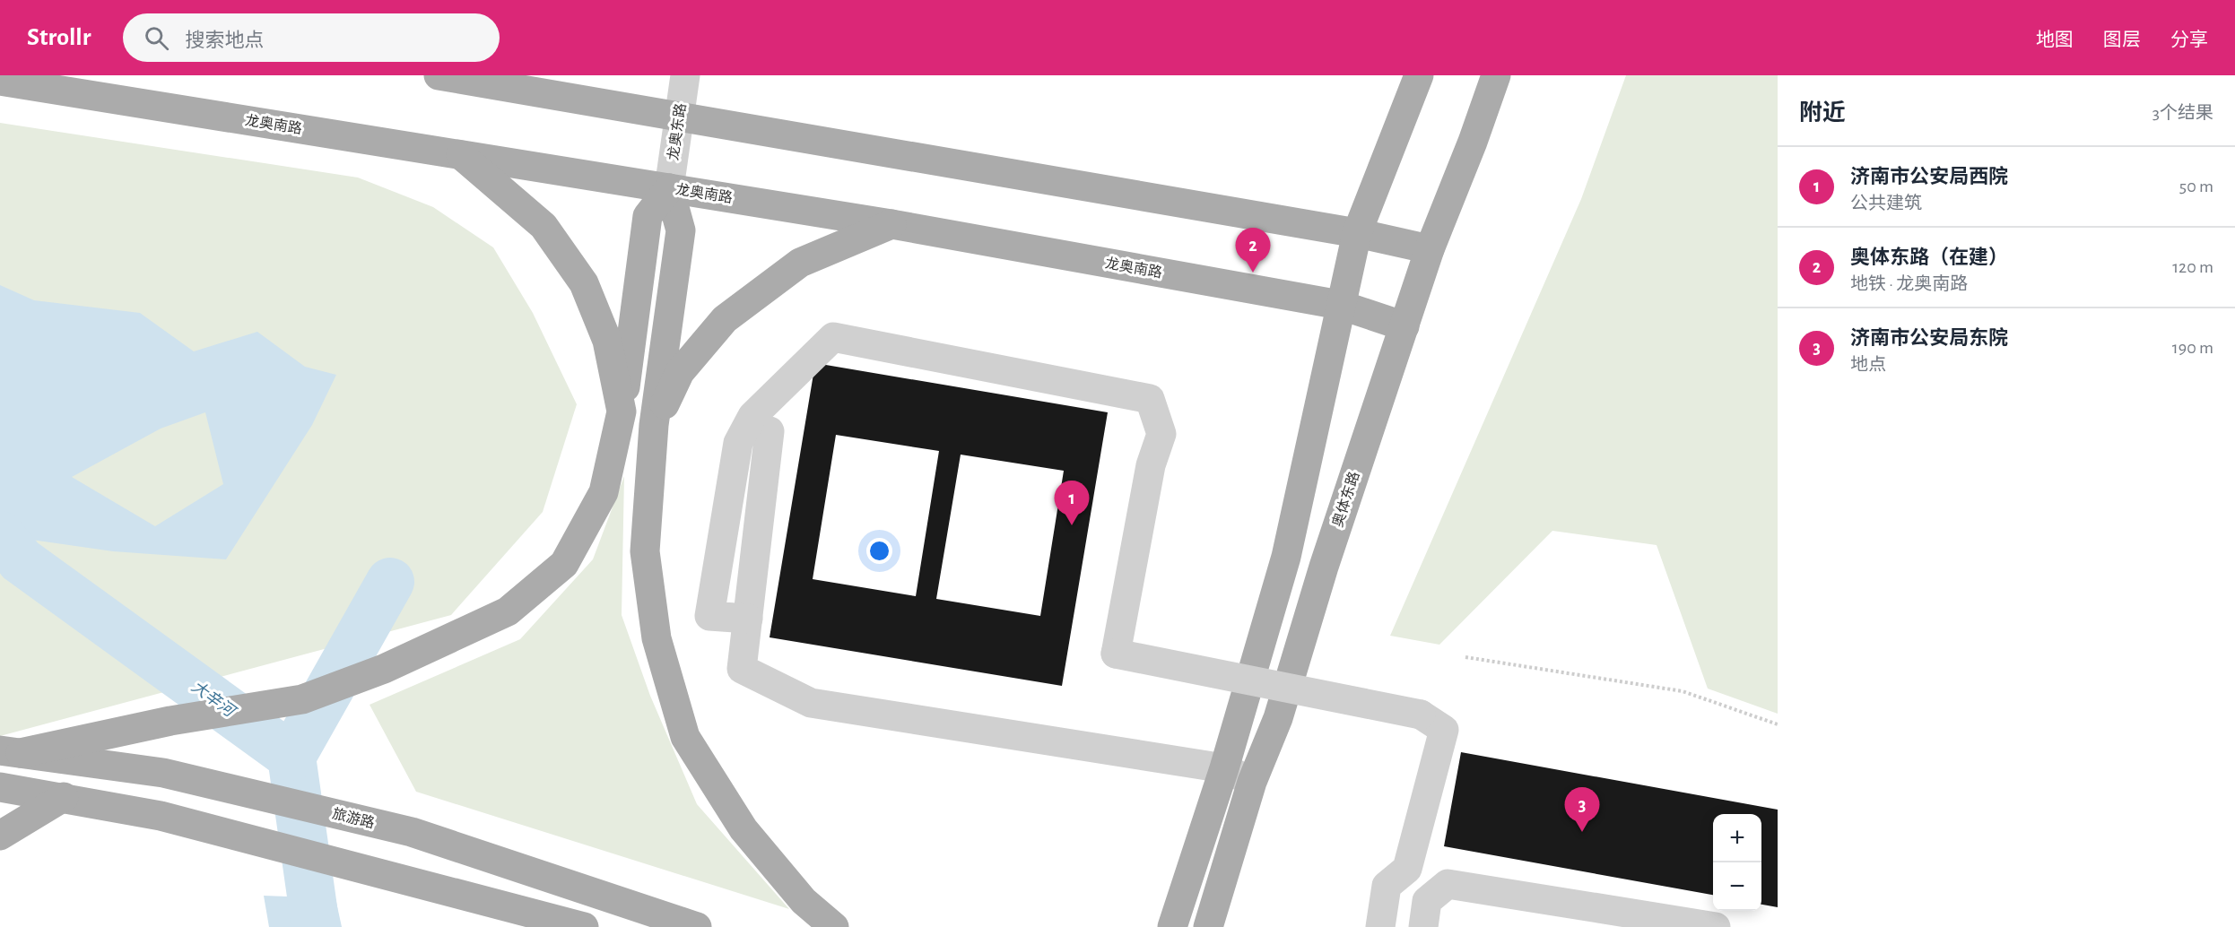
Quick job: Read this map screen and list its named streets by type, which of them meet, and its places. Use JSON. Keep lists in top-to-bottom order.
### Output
{
  "streets": {
    "main road": ["龙奥南路", "奥体东路", "旅游路"],
    "street": ["龙奥东路"]
  },
  "crossings": [
    ["龙奥南路", "龙奥东路"],
    ["龙奥南路", "奥体东路"]
  ],
  "water": ["大辛河"],
  "page": {
    "header": "Strollr",
    "search": "搜索地点",
    "nav": ["地图", "图层", "分享"],
    "heading": ["附近", "3个结果"],
    "list": [
      {
        "mark": "1",
        "name": "济南市公安局西院",
        "note": "公共建筑",
        "value": "50 m"
      },
      {
        "mark": "2",
        "name": "奥体东路（在建）",
        "note": "地铁 · 龙奥南路",
        "value": "120 m"
      },
      {
        "mark": "3",
        "name": "济南市公安局东院",
        "note": "地点",
        "value": "190 m"
      }
    ],
    "pins": ["2", "1", "3"],
    "map_buttons": ["+", "−"]
  }
}
